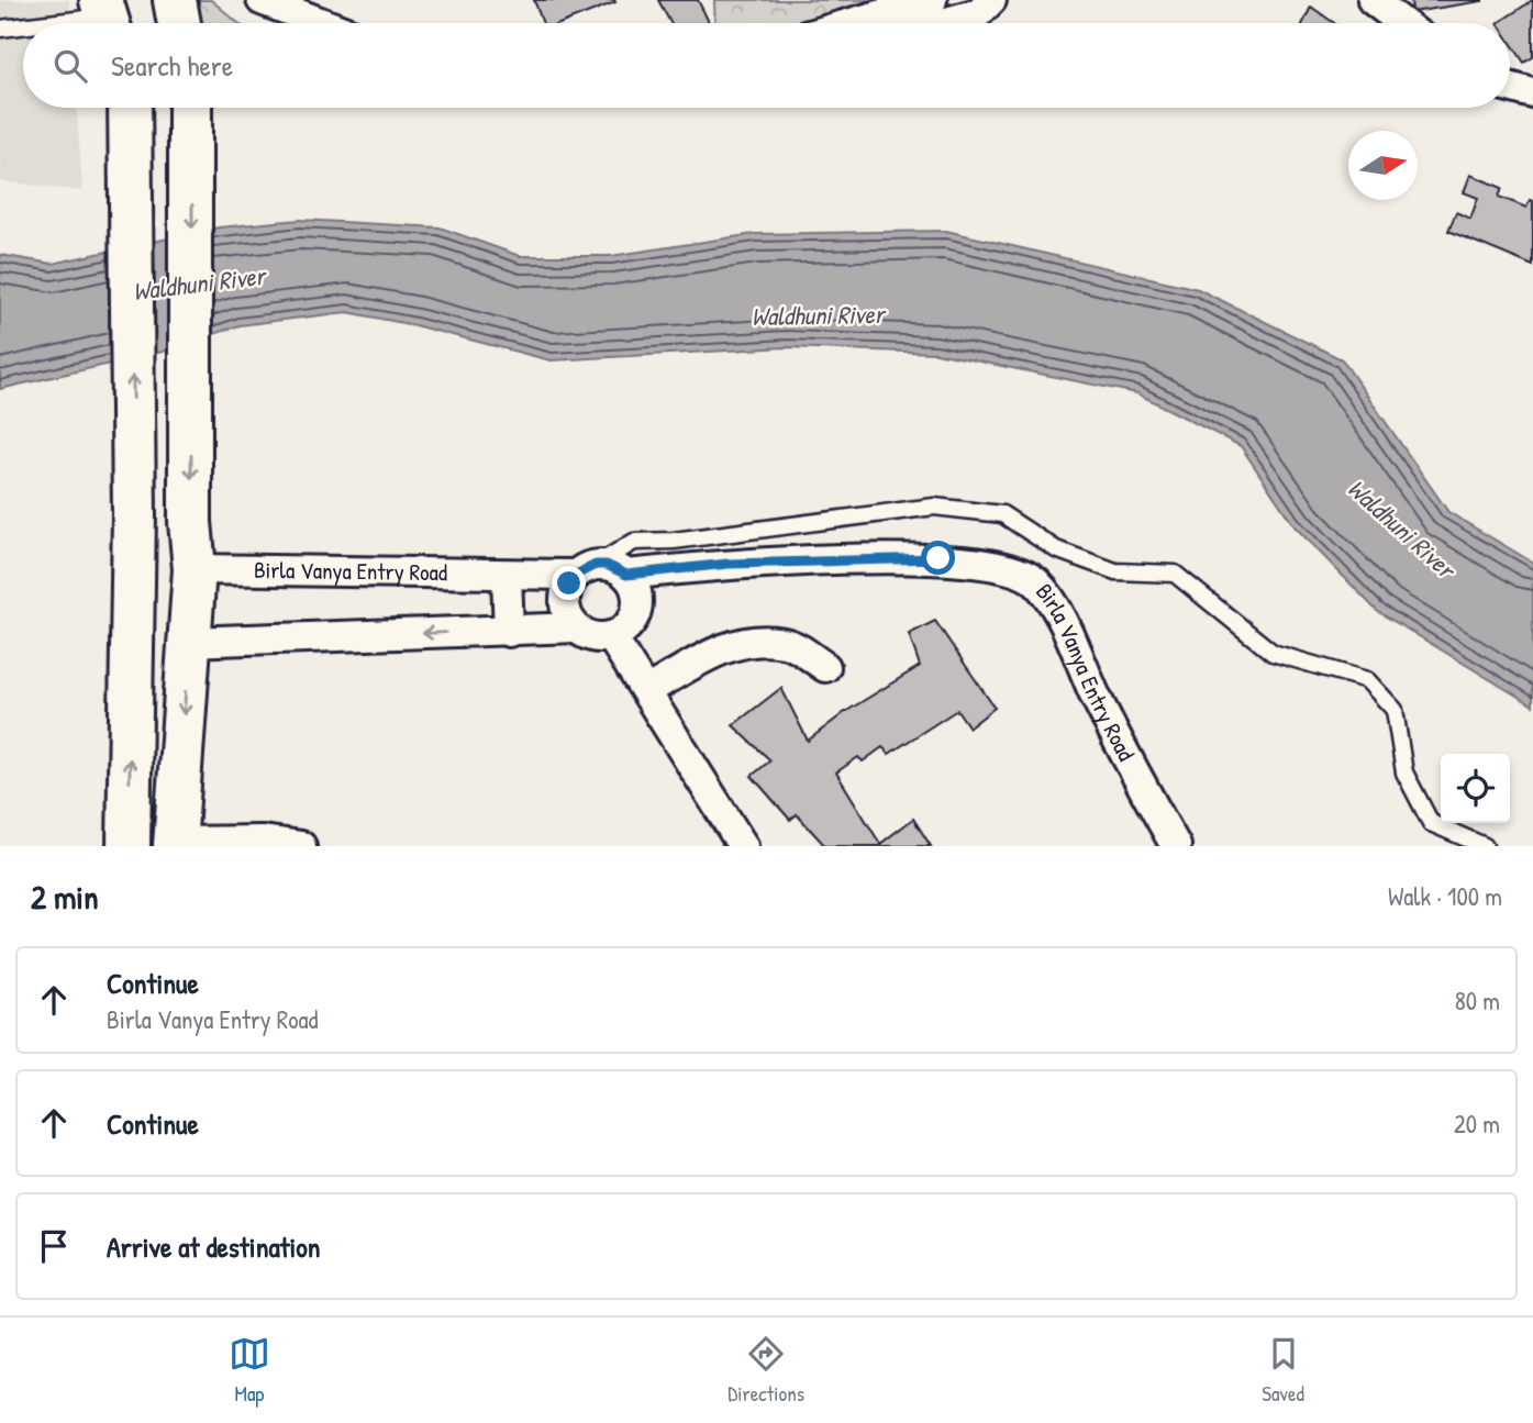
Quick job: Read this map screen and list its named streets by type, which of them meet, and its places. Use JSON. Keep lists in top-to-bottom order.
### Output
{
  "streets": {
    "street": ["Birla Vanya Entry Road"]
  },
  "water": ["Waldhuni River"],
  "north": "right",
  "page": {
    "search": "Search here",
    "heading": ["2 min", "Walk · 100 m"],
    "list": [
      ["Continue", "Birla Vanya Entry Road", "80 m"],
      ["Continue", "20 m"],
      "Arrive at destination"
    ],
    "nav": ["Map", "Directions", "Saved"]
  }
}
